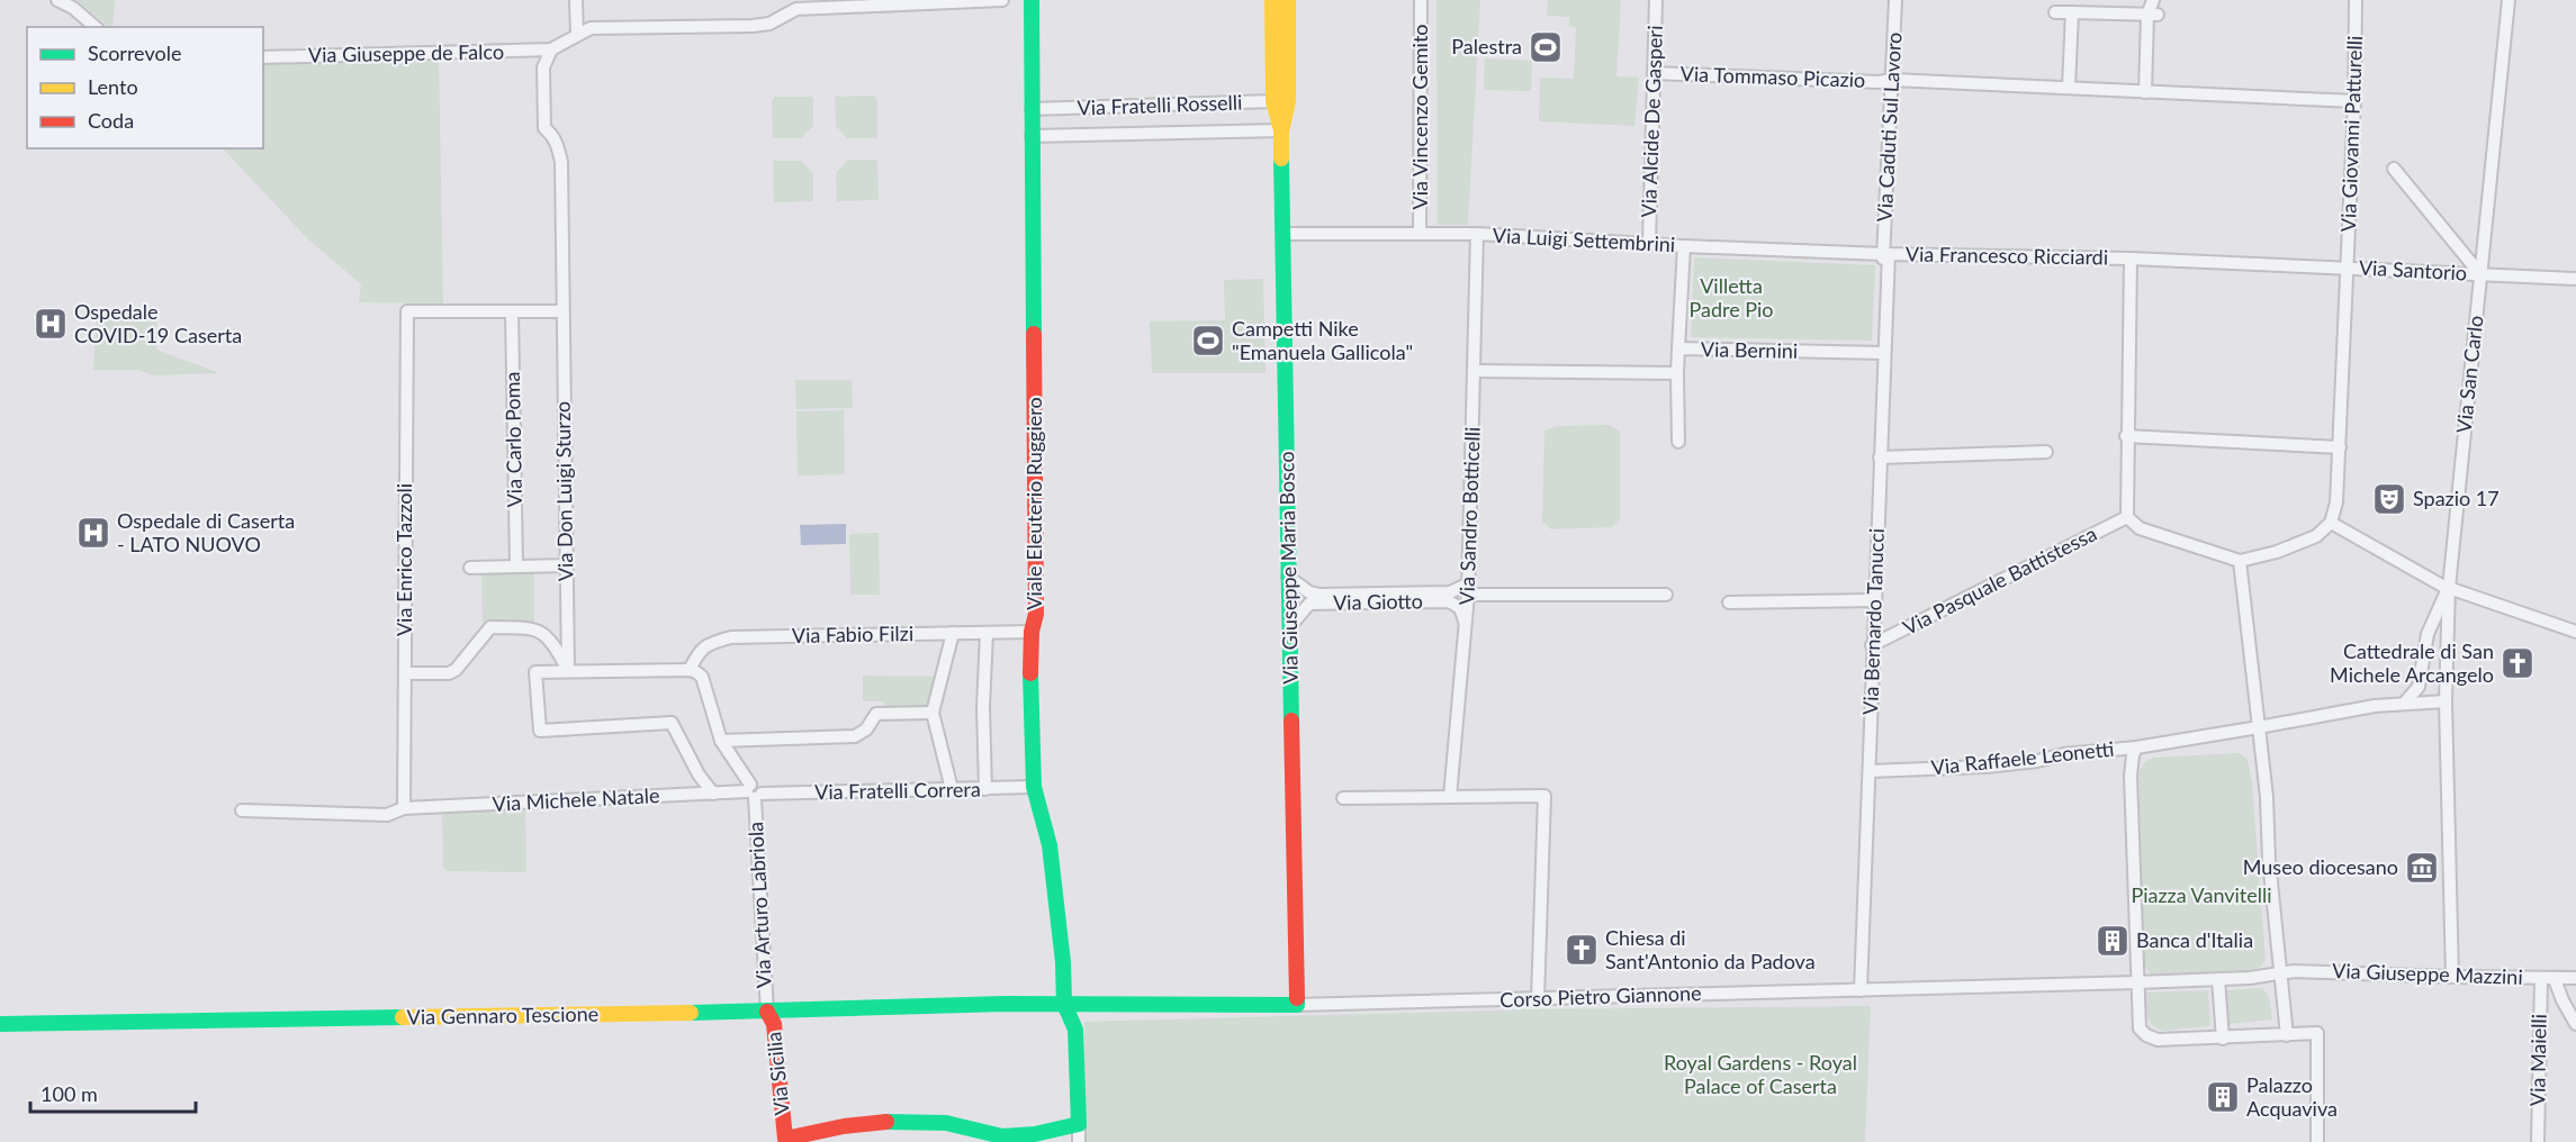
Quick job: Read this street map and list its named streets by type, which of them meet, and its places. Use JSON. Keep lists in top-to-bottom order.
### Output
{
  "streets": {
    "street": [
      "Via Giuseppe de Falco",
      "Via Tommaso Picazio",
      "Via Fratelli Rosselli",
      "Via Vincenzo Gemito",
      "Via Alcide De Gasperi",
      "Via Caduti Sul Lavoro",
      "Via Giovanni Patturelli",
      "Via Luigi Settembrini",
      "Via Francesco Ricciardi",
      "Via Santorio",
      "Via Bernini",
      "Via San Carlo",
      "Via Carlo Poma",
      "Via Don Luigi Sturzo",
      "Viale Eleuterio Ruggiero",
      "Via Sandro Botticelli",
      "Via Enrico Tazzoli",
      "Via Giuseppe Maria Bosco",
      "Via Pasquale Battistessa",
      "Via Giotto",
      "Via Bernardo Tanucci",
      "Via Fabio Filzi",
      "Via Raffaele Leonetti",
      "Via Fratelli Correra",
      "Via Michele Natale",
      "Via Arturo Labriola",
      "Via Giuseppe Mazzini",
      "Corso Pietro Giannone",
      "Via Gennaro Tescione",
      "Via Maielli",
      "Via Sicilia"
    ]
  },
  "crossings": [
    ["Via Giuseppe de Falco", "Via Don Luigi Sturzo"],
    ["Via Tommaso Picazio", "Via Alcide De Gasperi"],
    ["Via Tommaso Picazio", "Via Caduti Sul Lavoro"],
    ["Via Tommaso Picazio", "Via Giovanni Patturelli"],
    ["Via Fratelli Rosselli", "Viale Eleuterio Ruggiero"],
    ["Via Fratelli Rosselli", "Via Giuseppe Maria Bosco"],
    ["Via Vincenzo Gemito", "Via Luigi Settembrini"],
    ["Via Alcide De Gasperi", "Via Luigi Settembrini"],
    ["Via Caduti Sul Lavoro", "Via Luigi Settembrini"],
    ["Via Caduti Sul Lavoro", "Via Francesco Ricciardi"],
    ["Via Caduti Sul Lavoro", "Via Bernardo Tanucci"],
    ["Via Giovanni Patturelli", "Via Francesco Ricciardi"],
    ["Via Giovanni Patturelli", "Via Santorio"],
    ["Via Luigi Settembrini", "Via Francesco Ricciardi"],
    ["Via Luigi Settembrini", "Via Sandro Botticelli"],
    ["Via Luigi Settembrini", "Via Giuseppe Maria Bosco"],
    ["Via Luigi Settembrini", "Via Bernardo Tanucci"],
    ["Via Francesco Ricciardi", "Via Santorio"],
    ["Via Francesco Ricciardi", "Via Bernardo Tanucci"],
    ["Via Santorio", "Via San Carlo"],
    ["Via Bernini", "Via Sandro Botticelli"],
    ["Via Bernini", "Via Bernardo Tanucci"],
    ["Via San Carlo", "Via Raffaele Leonetti"],
    ["Via San Carlo", "Via Giuseppe Mazzini"],
    ["Via Carlo Poma", "Via Enrico Tazzoli"],
    ["Viale Eleuterio Ruggiero", "Via Fabio Filzi"],
    ["Viale Eleuterio Ruggiero", "Via Fratelli Correra"],
    ["Viale Eleuterio Ruggiero", "Corso Pietro Giannone"],
    ["Via Sandro Botticelli", "Via Giotto"],
    ["Via Enrico Tazzoli", "Via Michele Natale"],
    ["Via Giuseppe Maria Bosco", "Via Giotto"],
    ["Via Giuseppe Maria Bosco", "Corso Pietro Giannone"],
    ["Via Pasquale Battistessa", "Via Bernardo Tanucci"],
    ["Via Bernardo Tanucci", "Via Raffaele Leonetti"],
    ["Via Bernardo Tanucci", "Corso Pietro Giannone"],
    ["Via Fratelli Correra", "Via Michele Natale"],
    ["Via Fratelli Correra", "Via Arturo Labriola"],
    ["Via Michele Natale", "Via Arturo Labriola"],
    ["Via Arturo Labriola", "Via Gennaro Tescione"],
    ["Via Arturo Labriola", "Via Sicilia"],
    ["Via Giuseppe Mazzini", "Corso Pietro Giannone"],
    ["Via Giuseppe Mazzini", "Via Maielli"],
    ["Corso Pietro Giannone", "Via Gennaro Tescione"],
    ["Via Gennaro Tescione", "Via Sicilia"]
  ],
  "parks": ["Villetta Padre Pio", "Piazza Vanvitelli", "Royal Gardens - Royal Palace of Caserta"],
  "places": {
    "sports": ["Palestra", "Campetti Nike \"Emanuela Gallicola\""],
    "hospital": ["Ospedale COVID-19 Caserta", "Ospedale di Caserta - LATO NUOVO"],
    "theatre": ["Spazio 17"],
    "church": ["Cattedrale di San Michele Arcangelo", "Chiesa di Sant'Antonio da Padova"],
    "museum": ["Museo diocesano"],
    "building": ["Banca d'Italia", "Palazzo Acquaviva"]
  },
  "legend": ["Scorrevole", "Lento", "Coda"],
  "scale_bar": "100 m"
}
